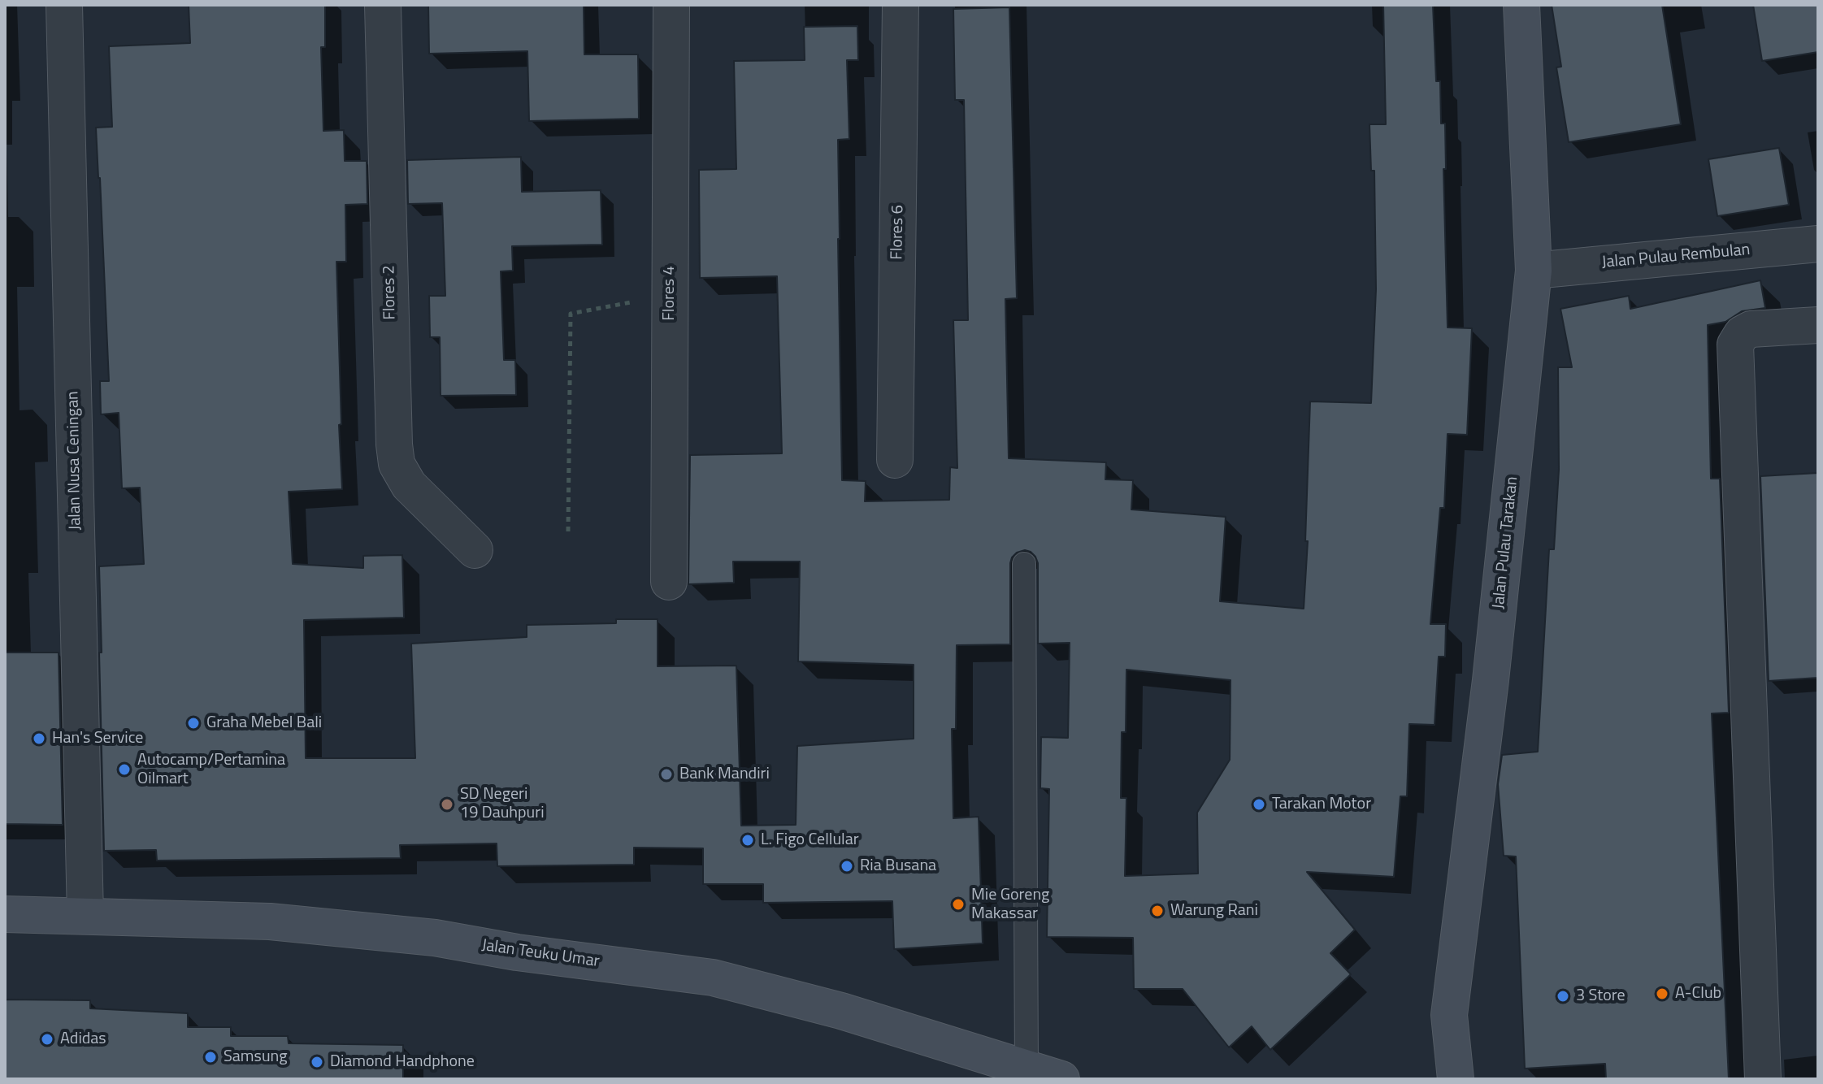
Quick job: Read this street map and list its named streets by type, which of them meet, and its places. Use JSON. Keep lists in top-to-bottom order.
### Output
{
  "streets": {
    "street": [
      "Flores 6",
      "Jalan Pulau Rembulan",
      "Flores 2",
      "Flores 4",
      "Jalan Nusa Ceningan",
      "Jalan Pulau Tarakan",
      "Jalan Teuku Umar"
    ]
  },
  "crossings": [
    ["Jalan Pulau Rembulan", "Jalan Pulau Tarakan"],
    ["Jalan Nusa Ceningan", "Jalan Teuku Umar"]
  ],
  "places": [
    "Graha Mebel Bali",
    "Han's Service",
    "Autocamp/Pertamina Oilmart",
    "Bank Mandiri",
    "SD Negeri 19 Dauhpuri",
    "Tarakan Motor",
    "L. Figo Cellular",
    "Ria Busana",
    "Mie Goreng Makassar",
    "Warung Rani",
    "A-Club",
    "3 Store",
    "Adidas",
    "Samsung",
    "Diamond Handphone"
  ]
}
